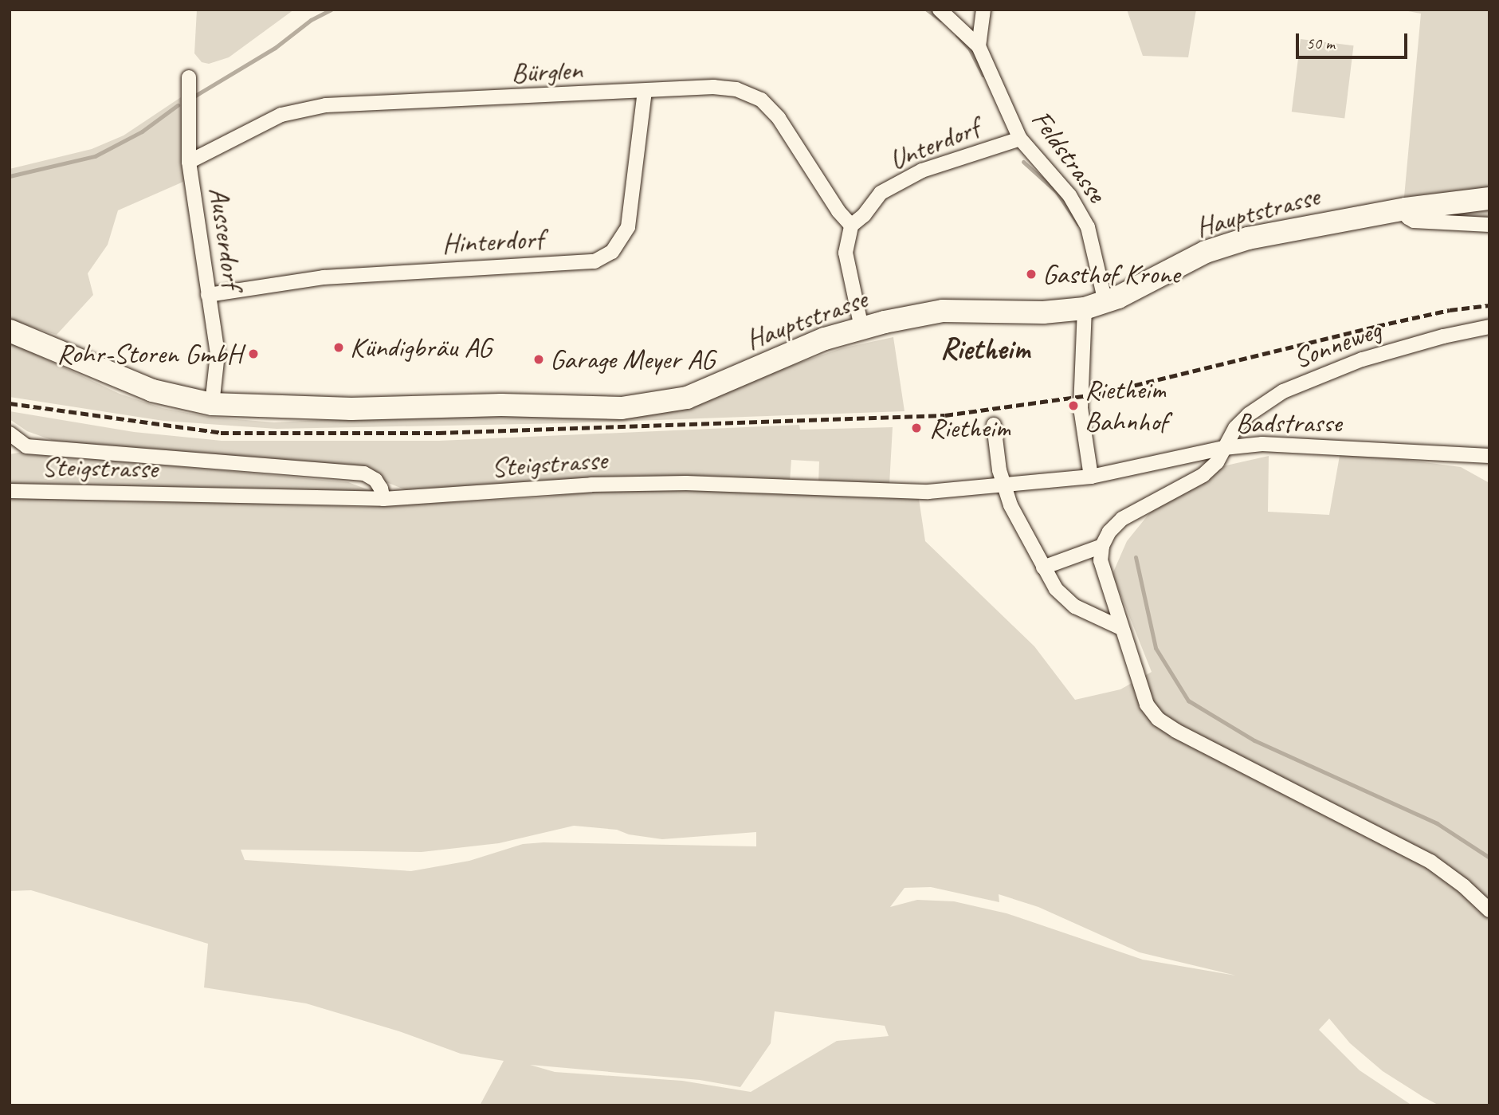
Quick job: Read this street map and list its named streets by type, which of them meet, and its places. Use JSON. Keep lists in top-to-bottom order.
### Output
{
  "streets": {
    "main road": ["Hauptstrasse"],
    "street": [
      "Bürglen",
      "Unterdorf",
      "Feldstrasse",
      "Ausserdorf",
      "Hinterdorf",
      "Sonneweg",
      "Badstrasse",
      "Steigstrasse"
    ]
  },
  "crossings": [
    ["Bürglen", "Unterdorf"],
    ["Bürglen", "Ausserdorf"],
    ["Bürglen", "Hinterdorf"],
    ["Unterdorf", "Feldstrasse"],
    ["Feldstrasse", "Hauptstrasse"],
    ["Feldstrasse", "Badstrasse"],
    ["Feldstrasse", "Steigstrasse"],
    ["Hauptstrasse", "Ausserdorf"],
    ["Ausserdorf", "Hinterdorf"],
    ["Sonneweg", "Badstrasse"],
    ["Badstrasse", "Steigstrasse"]
  ],
  "districts": ["Rietheim"],
  "places": [
    "Gasthof Krone",
    "Kündigbräu AG",
    "Rohr-Storen GmbH",
    "Garage Meyer AG",
    "Rietheim Bahnhof",
    "Rietheim"
  ],
  "scale_bar": "50 m"
}
